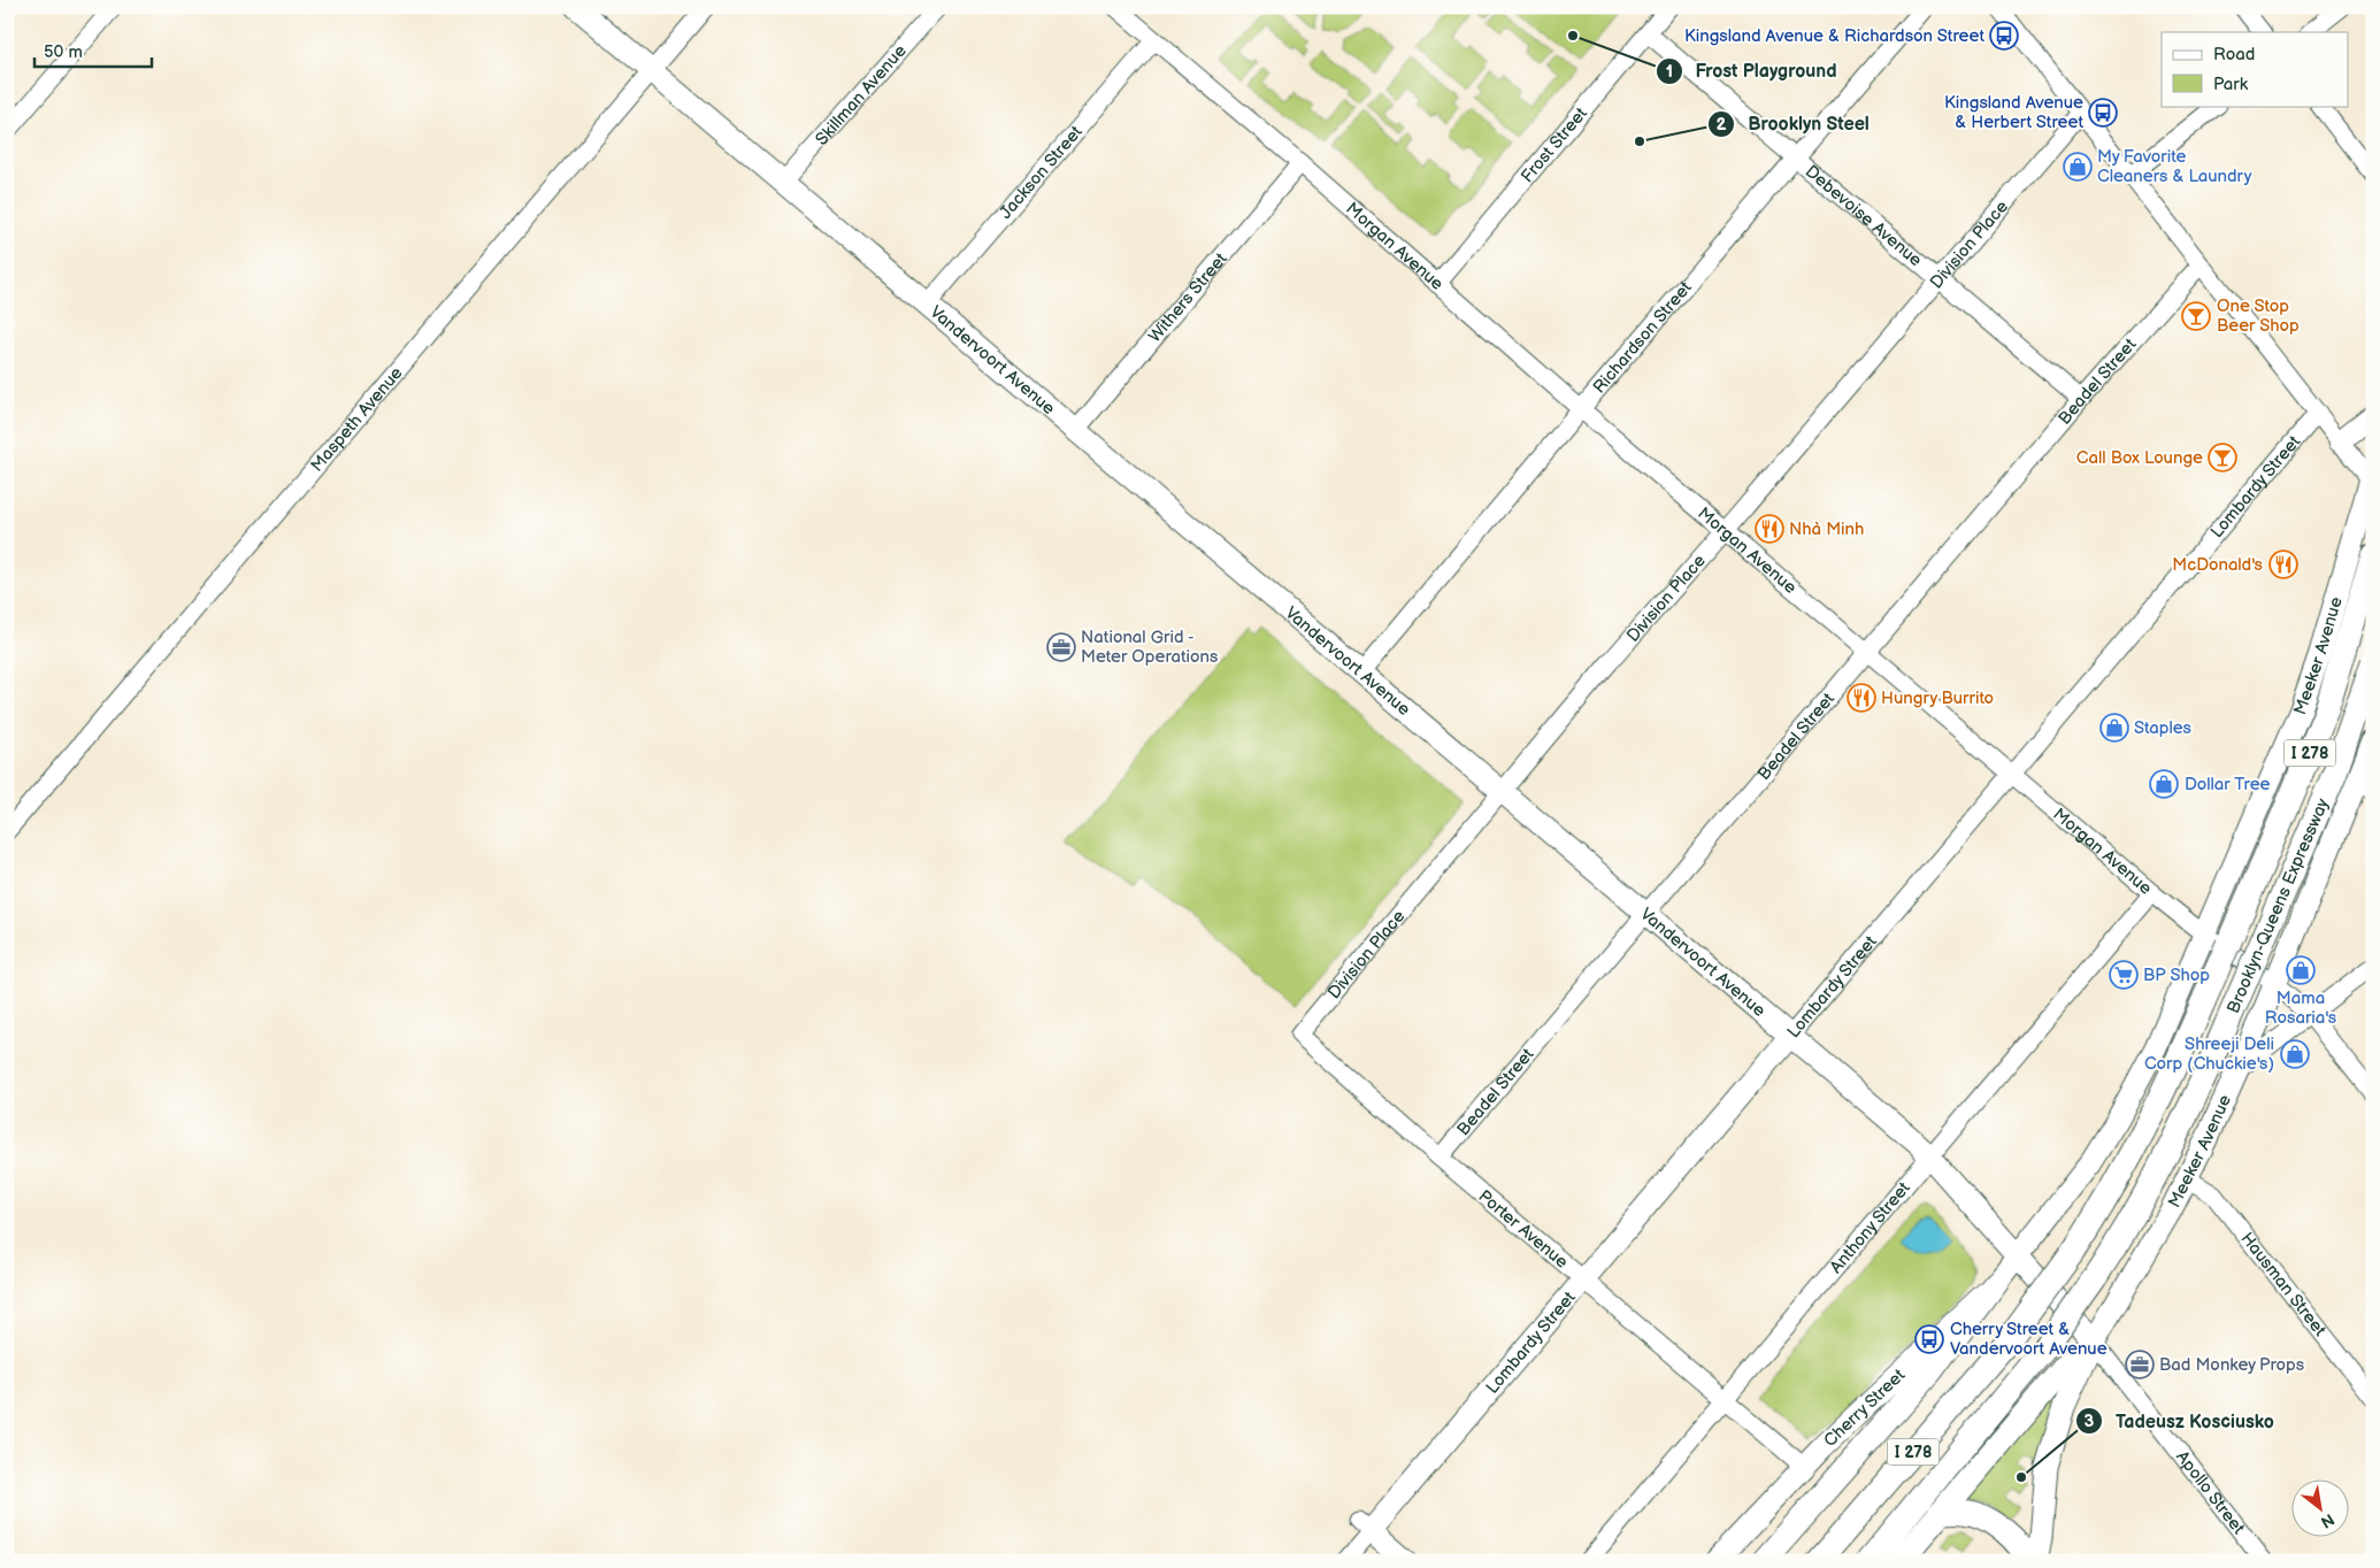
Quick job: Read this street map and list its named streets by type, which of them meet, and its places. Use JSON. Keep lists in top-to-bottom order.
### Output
{
  "streets": {
    "highway": ["I 278", "Brooklyn-Queens Expressway"],
    "main road": [
      "Vandervoort Avenue",
      "Lombardy Street",
      "Meeker Avenue",
      "Cherry Street"
    ],
    "street": [
      "Skillman Avenue",
      "Frost Street",
      "Jackson Street",
      "Debevoise Avenue",
      "Division Place",
      "Morgan Avenue",
      "Withers Street",
      "Richardson Street",
      "Beadel Street",
      "Maspeth Avenue",
      "Anthony Street",
      "Porter Avenue",
      "Hausman Street",
      "Apollo Street"
    ]
  },
  "crossings": [
    ["Skillman Avenue", "Vandervoort Avenue"],
    ["Frost Street", "Debevoise Avenue"],
    ["Frost Street", "Morgan Avenue"],
    ["Jackson Street", "Morgan Avenue"],
    ["Jackson Street", "Vandervoort Avenue"],
    ["Debevoise Avenue", "Division Place"],
    ["Debevoise Avenue", "Richardson Street"],
    ["Debevoise Avenue", "Beadel Street"],
    ["Division Place", "Morgan Avenue"],
    ["Division Place", "Vandervoort Avenue"],
    ["Division Place", "Porter Avenue"],
    ["Morgan Avenue", "Withers Street"],
    ["Morgan Avenue", "Richardson Street"],
    ["Morgan Avenue", "Beadel Street"],
    ["Morgan Avenue", "Lombardy Street"],
    ["Morgan Avenue", "Meeker Avenue"],
    ["Morgan Avenue", "Anthony Street"],
    ["Withers Street", "Vandervoort Avenue"],
    ["Richardson Street", "Vandervoort Avenue"],
    ["Vandervoort Avenue", "Beadel Street"],
    ["Vandervoort Avenue", "Maspeth Avenue"],
    ["Vandervoort Avenue", "Lombardy Street"],
    ["Vandervoort Avenue", "Meeker Avenue"],
    ["Vandervoort Avenue", "Anthony Street"],
    ["Vandervoort Avenue", "Cherry Street"],
    ["Vandervoort Avenue", "Apollo Street"],
    ["Beadel Street", "Porter Avenue"],
    ["Lombardy Street", "Porter Avenue"],
    ["Meeker Avenue", "Hausman Street"],
    ["Meeker Avenue", "Cherry Street"],
    ["Meeker Avenue", "Apollo Street"],
    ["Anthony Street", "Porter Avenue"],
    ["Porter Avenue", "Cherry Street"]
  ],
  "places": {
    "other": ["Frost Playground", "Brooklyn Steel", "Tadeusz Kosciusko"],
    "bus stop": ["Kingsland Avenue & Richardson Street", "Kingsland Avenue & Herbert Street", "Cherry Street & Vandervoort Avenue"],
    "shop": [
      "My Favorite Cleaners & Laundry",
      "Staples",
      "Dollar Tree",
      "Mama Rosaria's",
      "Shreeji Deli Corp (Chuckie's)"
    ],
    "bar": ["One Stop Beer Shop", "Call Box Lounge"],
    "restaurant": ["Nhà Minh", "McDonald's", "Hungry Burrito"],
    "office": ["National Grid - Meter Operations", "Bad Monkey Props"],
    "supermarket": ["BP Shop"]
  },
  "legend": ["Road", "Park"],
  "scale_bar": "50 m",
  "north": "bottom right"
}
